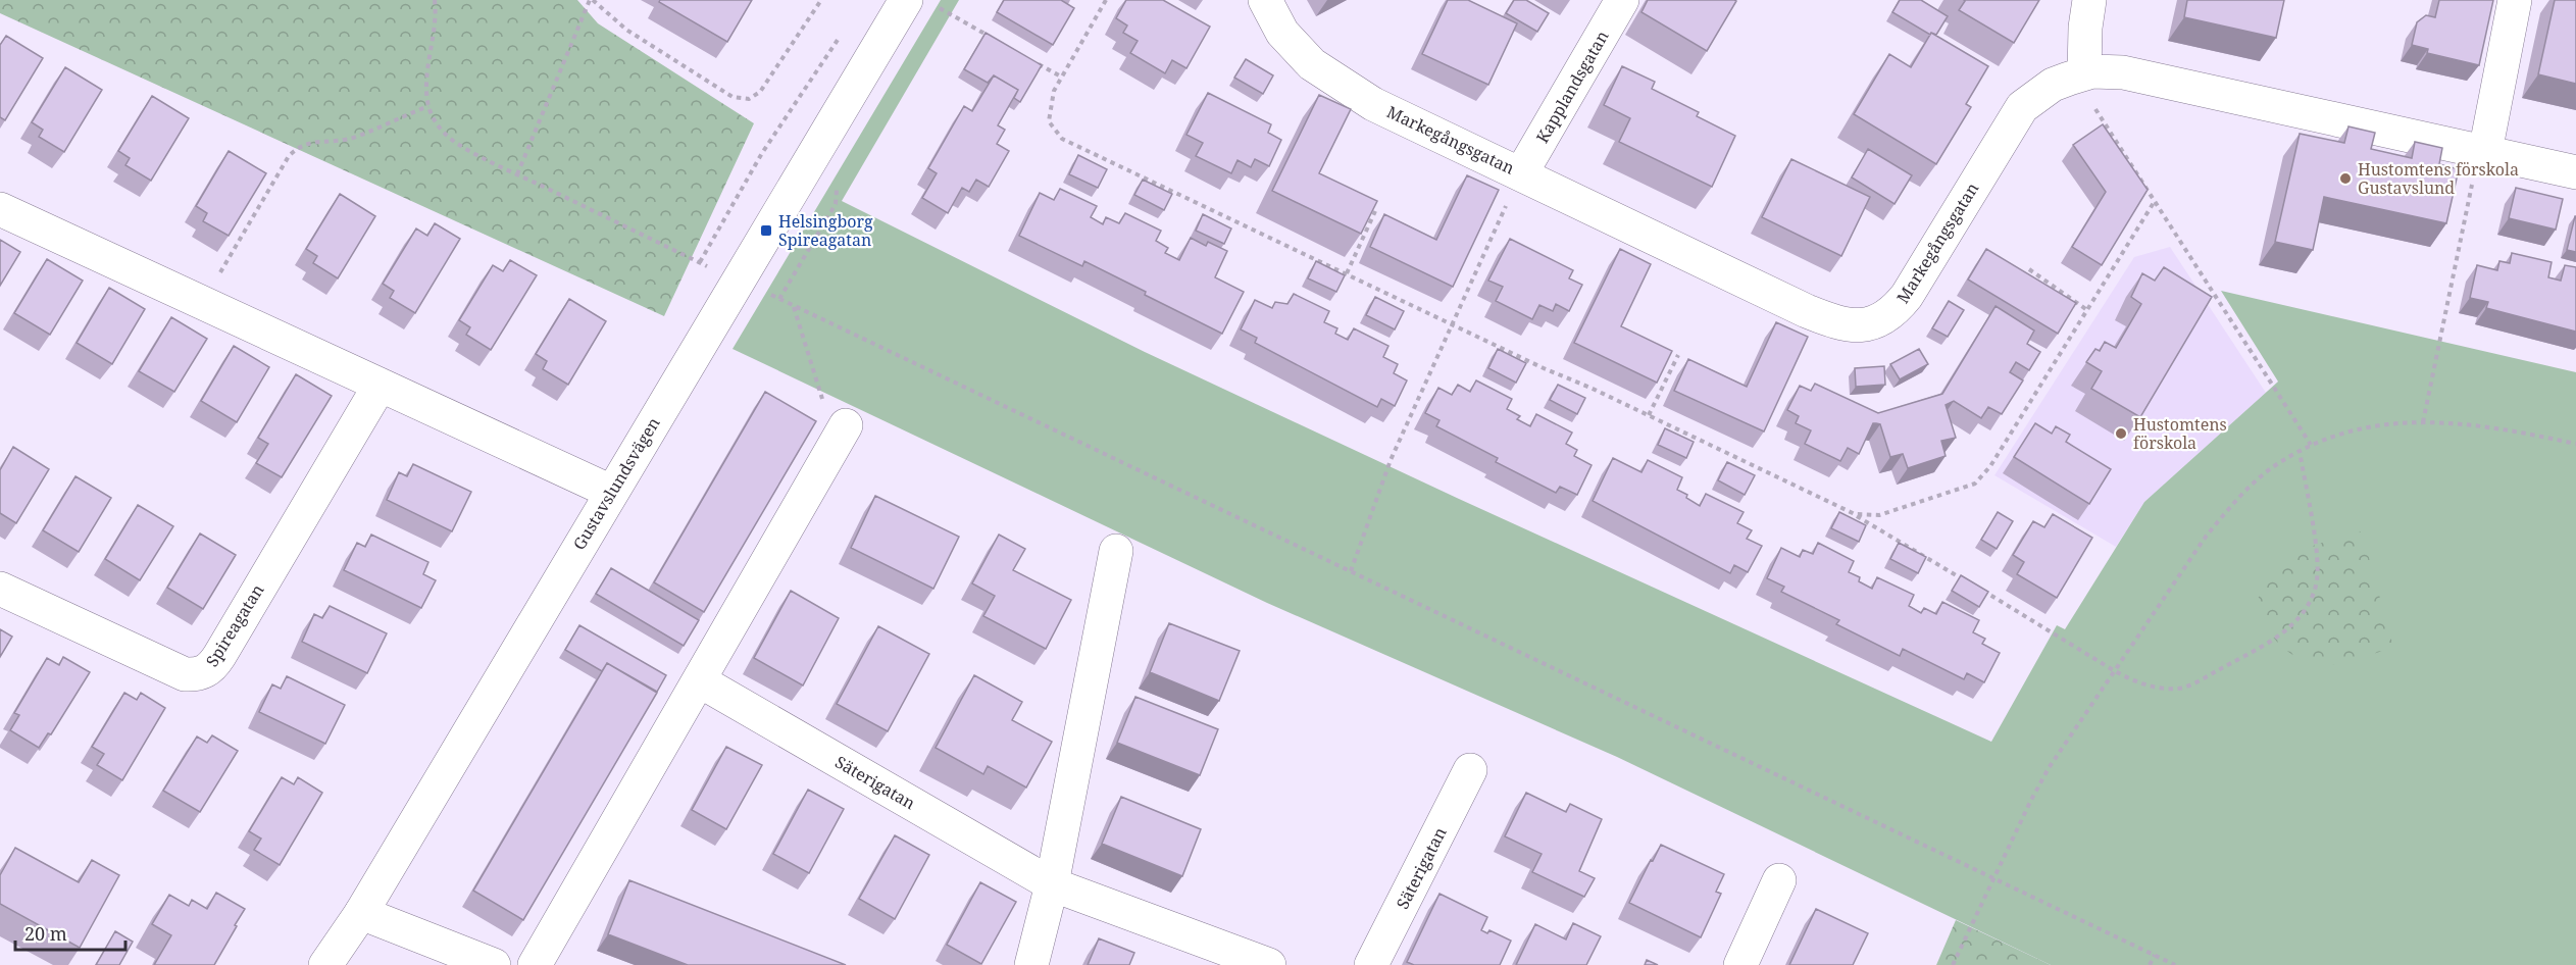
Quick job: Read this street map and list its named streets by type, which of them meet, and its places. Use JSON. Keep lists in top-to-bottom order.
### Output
{
  "streets": {
    "street": [
      "Kapplandsgatan",
      "Markegångsgatan",
      "Gustavslundsvägen",
      "Spireagatan",
      "Säterigatan"
    ]
  },
  "crossings": [
    ["Kapplandsgatan", "Markegångsgatan"]
  ],
  "places": {
    "other": ["Hustomtens förskola Gustavslund", "Hustomtens förskola"],
    "transit": ["Helsingborg Spireagatan"]
  },
  "scale_bar": "20 m"
}
